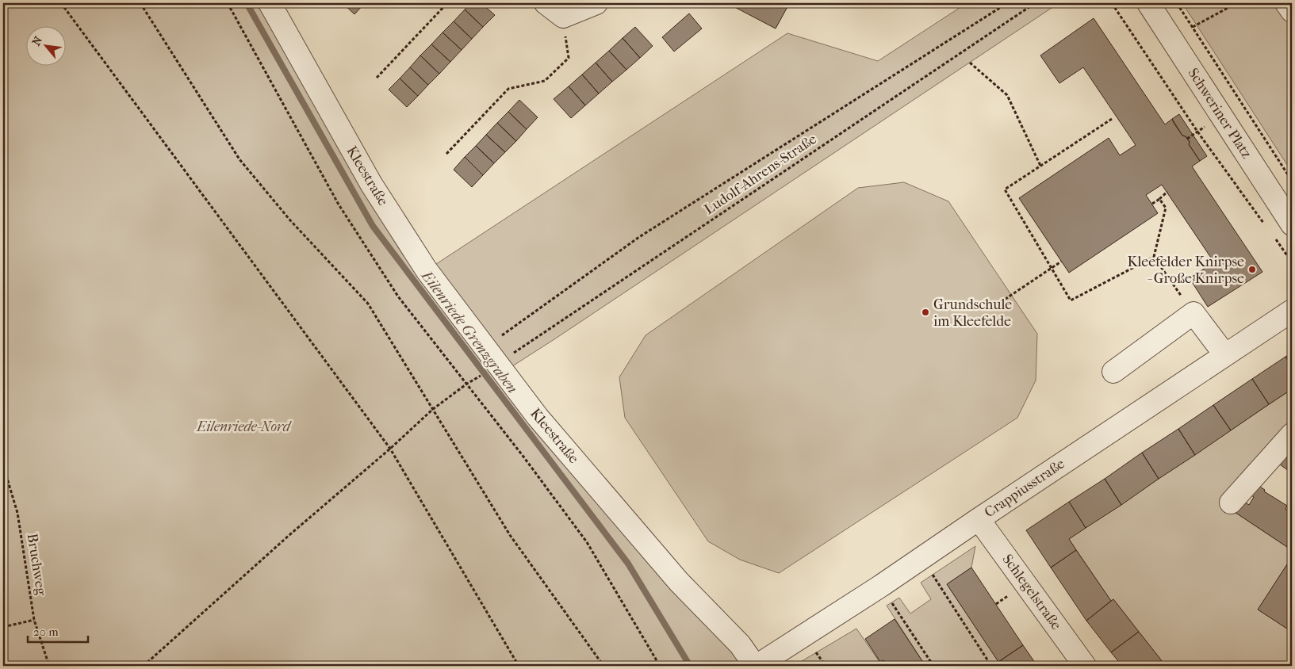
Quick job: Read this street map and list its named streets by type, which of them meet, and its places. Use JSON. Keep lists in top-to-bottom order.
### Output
{
  "streets": {
    "street": [
      "Schweriner Platz",
      "Kleestraße",
      "Crappiusstraße",
      "Schlegelstraße"
    ],
    "path": ["Ludolf-Ahrens-Straße", "Bruchweg"]
  },
  "crossings": [
    ["Ludolf-Ahrens-Straße", "Kleestraße"],
    ["Kleestraße", "Crappiusstraße"],
    ["Crappiusstraße", "Schlegelstraße"]
  ],
  "water": ["Eilenriede Grenzgraben"],
  "parks": ["Eilenriede-Nord"],
  "places": ["Kleefelder Knirpse - Große Knirpse", "Grundschule im Kleefelde"],
  "scale_bar": "20 m",
  "north": "top left"
}
